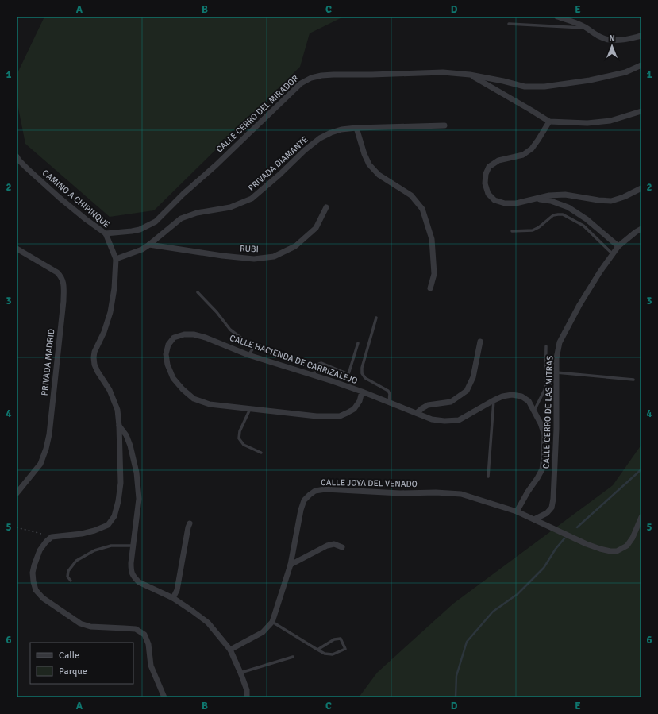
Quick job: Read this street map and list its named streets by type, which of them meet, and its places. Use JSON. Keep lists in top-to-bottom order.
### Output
{
  "streets": {
    "street": [
      "CALLE CERRO DEL MIRADOR",
      "PRIVADA DIAMANTE",
      "CAMINO A CHIPINQUE",
      "RUBI",
      "CALLE HACIENDA DE CARRIZALEJO",
      "PRIVADA MADRID",
      "CALLE CERRO DE LAS MITRAS",
      "CALLE JOYA DEL VENADO"
    ]
  },
  "crossings": [
    ["CALLE CERRO DEL MIRADOR", "CAMINO A CHIPINQUE"],
    ["PRIVADA DIAMANTE", "CAMINO A CHIPINQUE"],
    ["PRIVADA DIAMANTE", "RUBI"],
    ["CALLE HACIENDA DE CARRIZALEJO", "CALLE JOYA DEL VENADO"],
    ["CALLE CERRO DE LAS MITRAS", "CALLE JOYA DEL VENADO"]
  ],
  "legend": ["Calle", "Parque"],
  "north": "top",
  "grid": {
    "columns": [
      "A",
      "B",
      "C",
      "D",
      "E"
    ],
    "rows": [
      "1",
      "2",
      "3",
      "4",
      "5",
      "6"
    ]
  }
}
